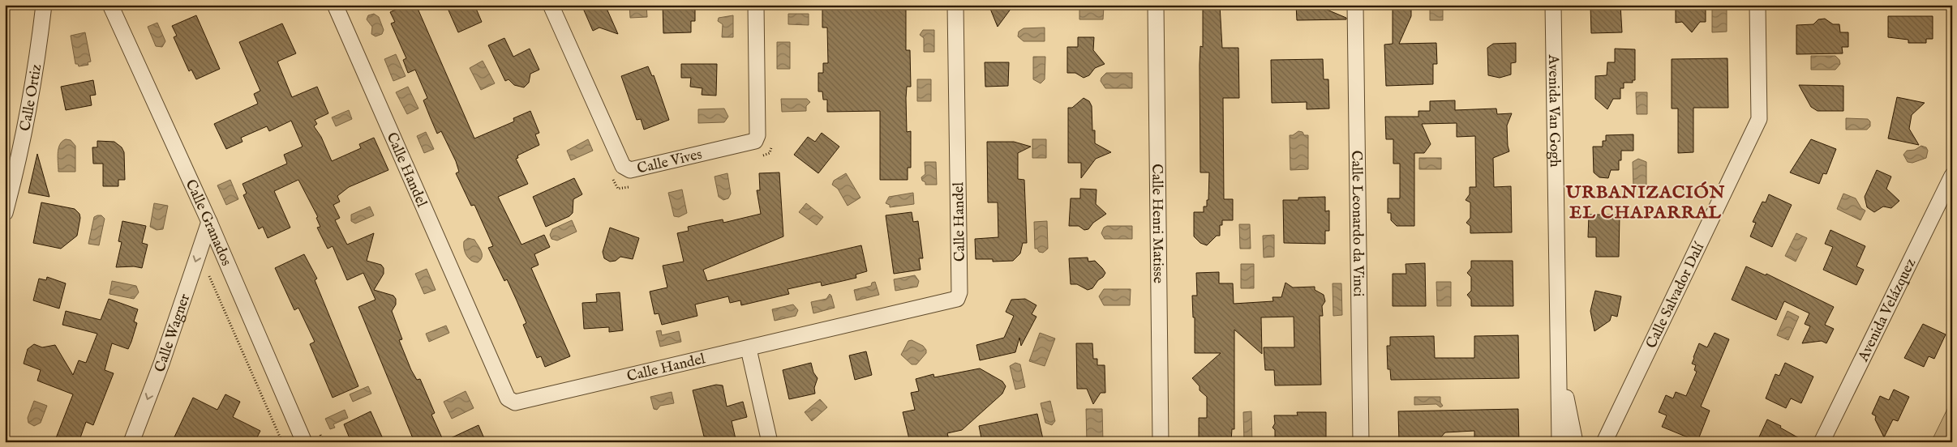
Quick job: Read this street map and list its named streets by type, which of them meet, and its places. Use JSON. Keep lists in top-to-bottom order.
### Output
{
  "streets": {
    "street": [
      "Calle Ortiz",
      "Avenida Van Gogh",
      "Calle Vives",
      "Calle Handel",
      "Calle Granados",
      "Calle Henri Matisse",
      "Calle Leonardo da Vinci",
      "Calle Salvador Dalí",
      "Avenida Velázquez",
      "Calle Wagner"
    ]
  },
  "crossings": [
    ["Calle Granados", "Calle Wagner"]
  ],
  "one_way": ["Calle Wagner"],
  "districts": ["URBANIZACIÓN EL CHAPARRAL"]
}
